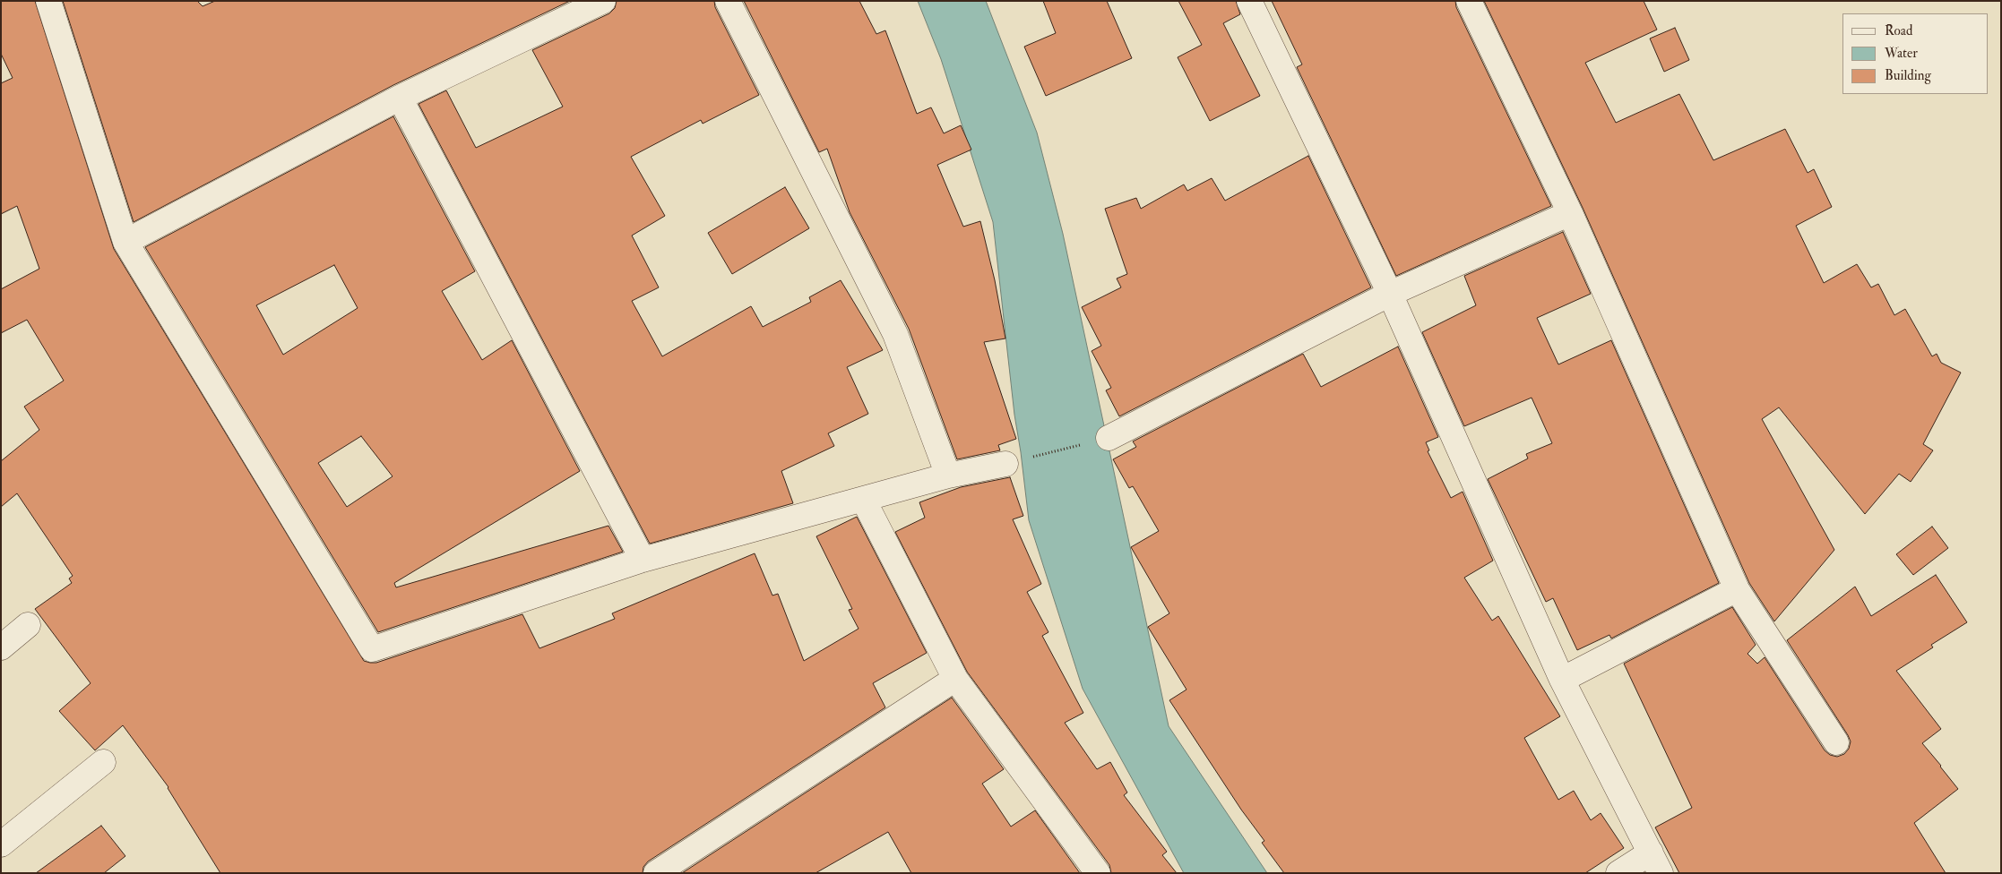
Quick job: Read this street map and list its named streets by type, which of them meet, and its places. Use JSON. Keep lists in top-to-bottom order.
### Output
{
  "legend": ["Road", "Water", "Building"]
}
